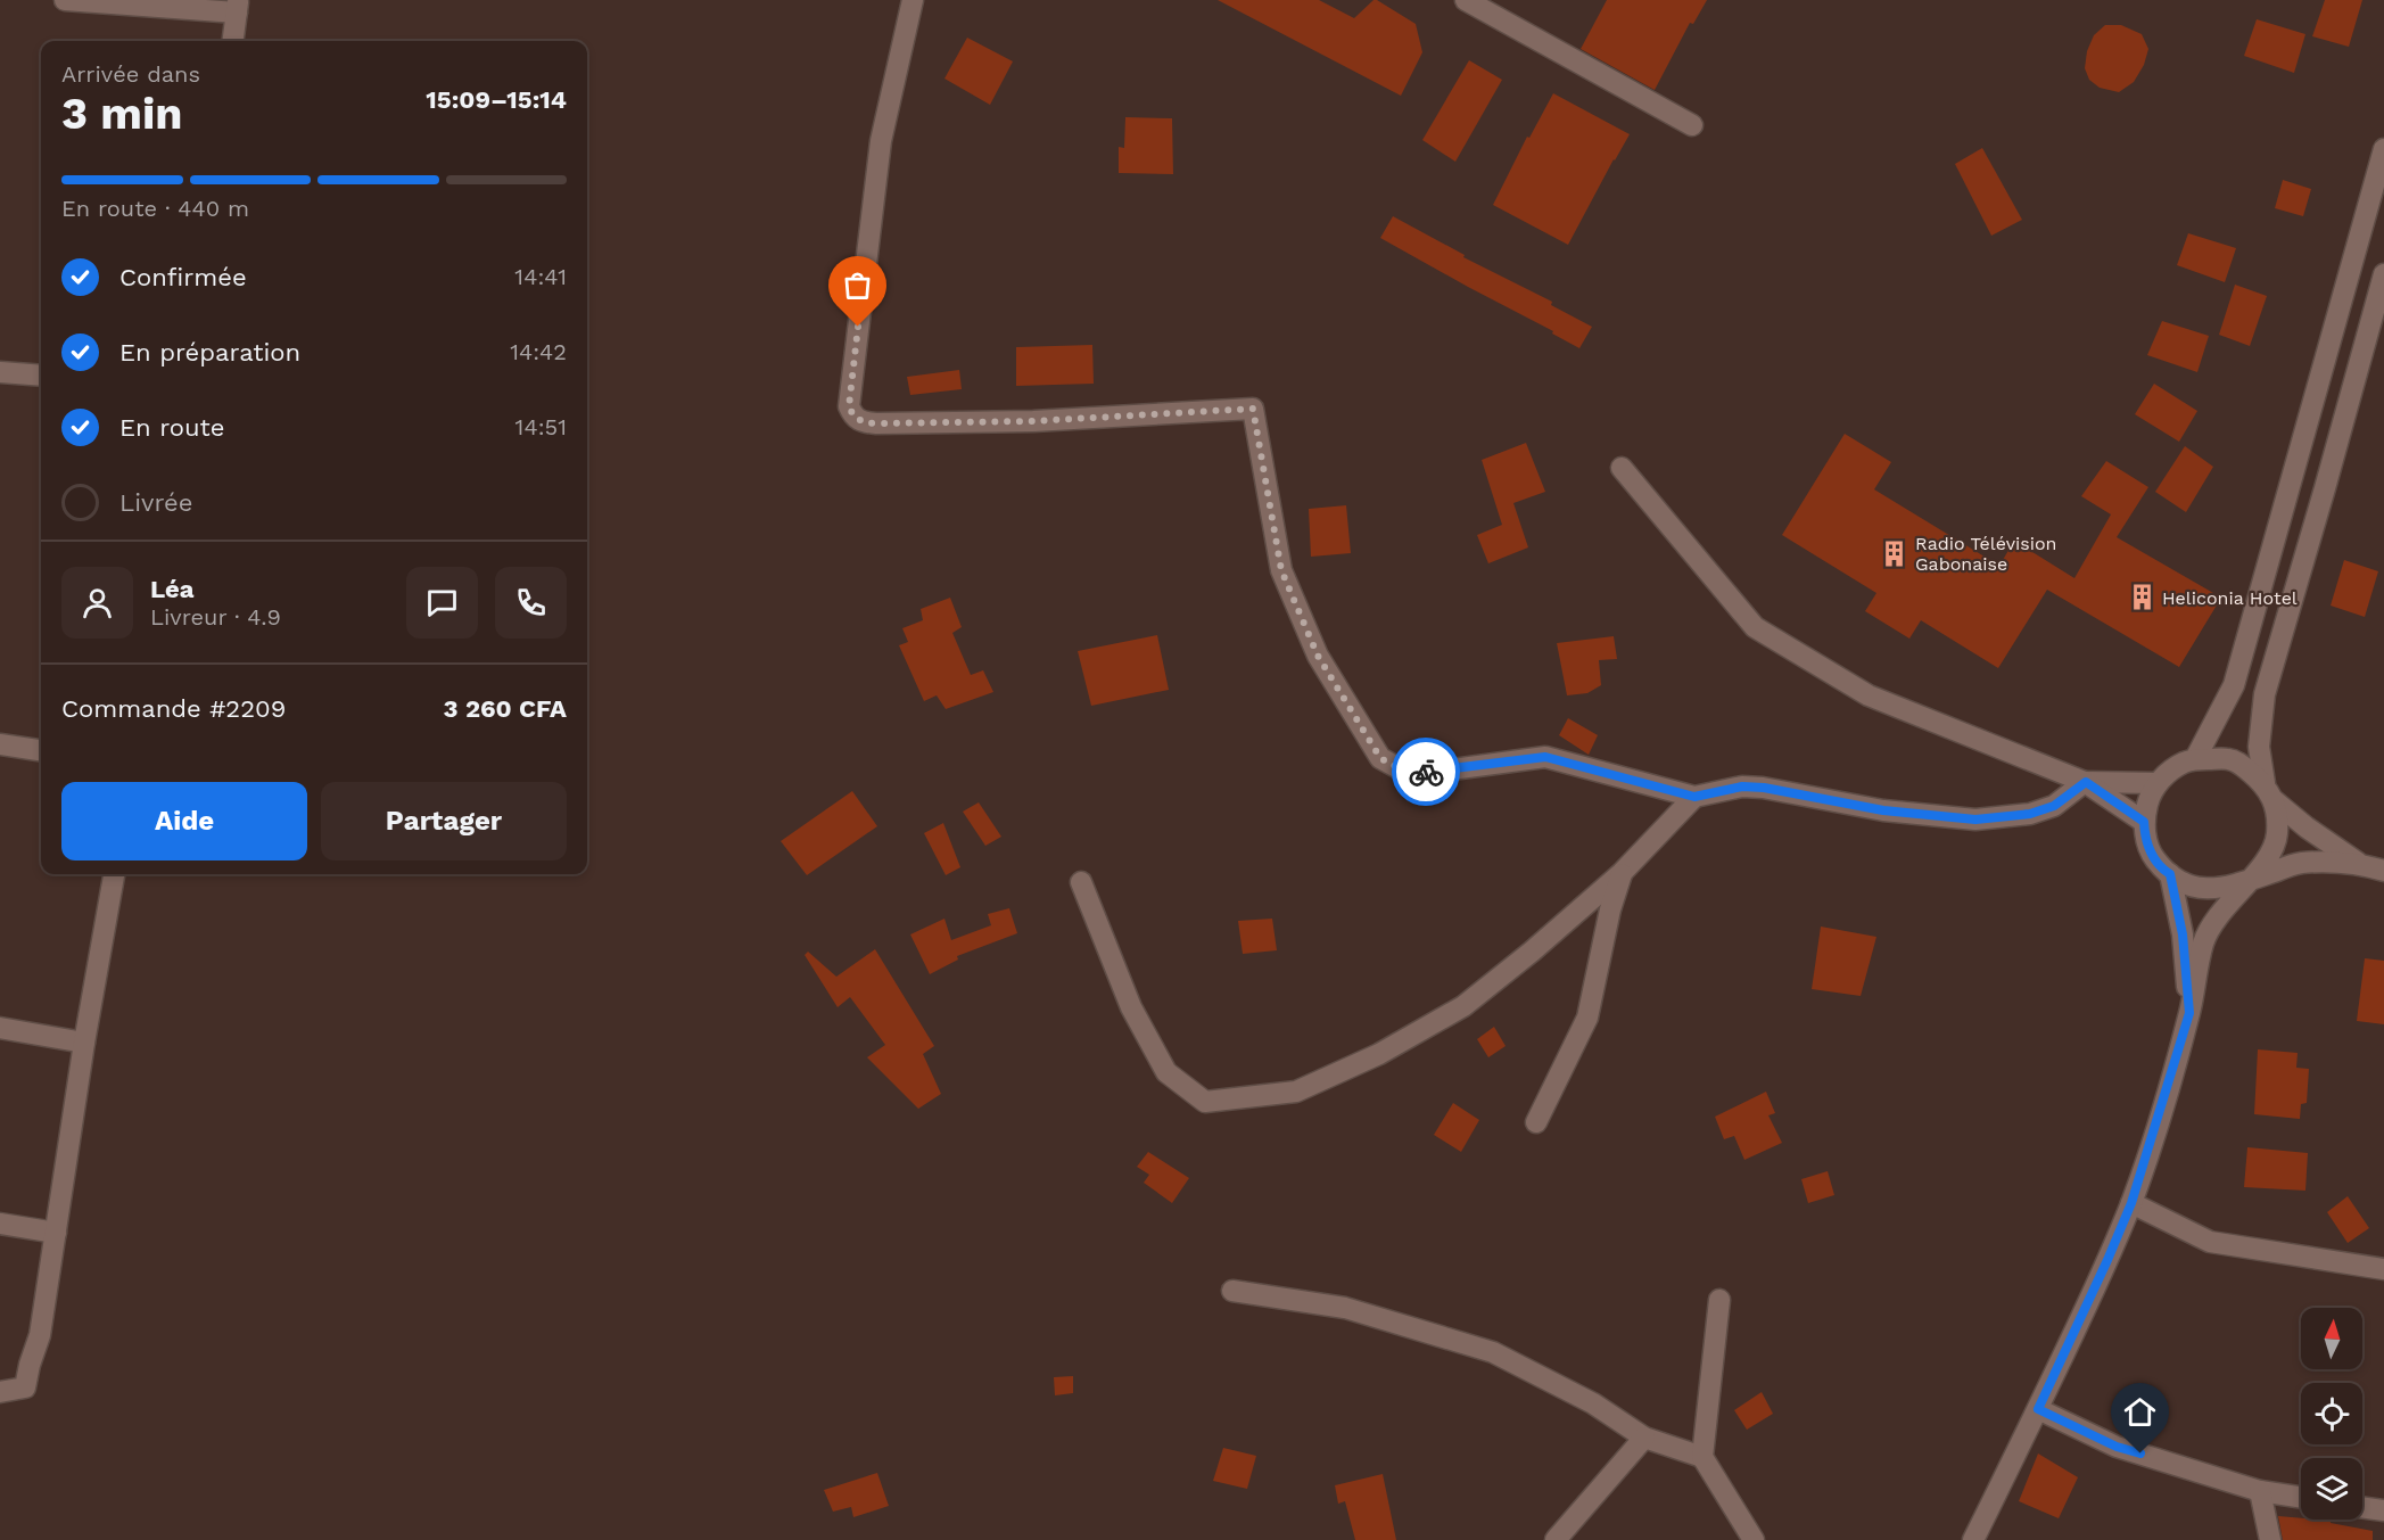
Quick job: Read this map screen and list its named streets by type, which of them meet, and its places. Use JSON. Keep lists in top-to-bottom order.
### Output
{
  "places": {
    "building": ["Radio Télévision Gabonaise", "Heliconia Hotel"]
  },
  "north": "top",
  "page": {
    "heading": ["3 min", "Arrivée dans", "15:09–15:14"],
    "panel": [
      "Léa",
      "Livreur · 4.9",
      "Commande #2209",
      "3 260 CFA"
    ],
    "bar": "En route · 440 m",
    "list": [
      ["Confirmée", "14:41"],
      ["En préparation", "14:42"],
      ["En route", "14:51"],
      "Livrée"
    ],
    "buttons": ["Aide", "Partager"]
  }
}
